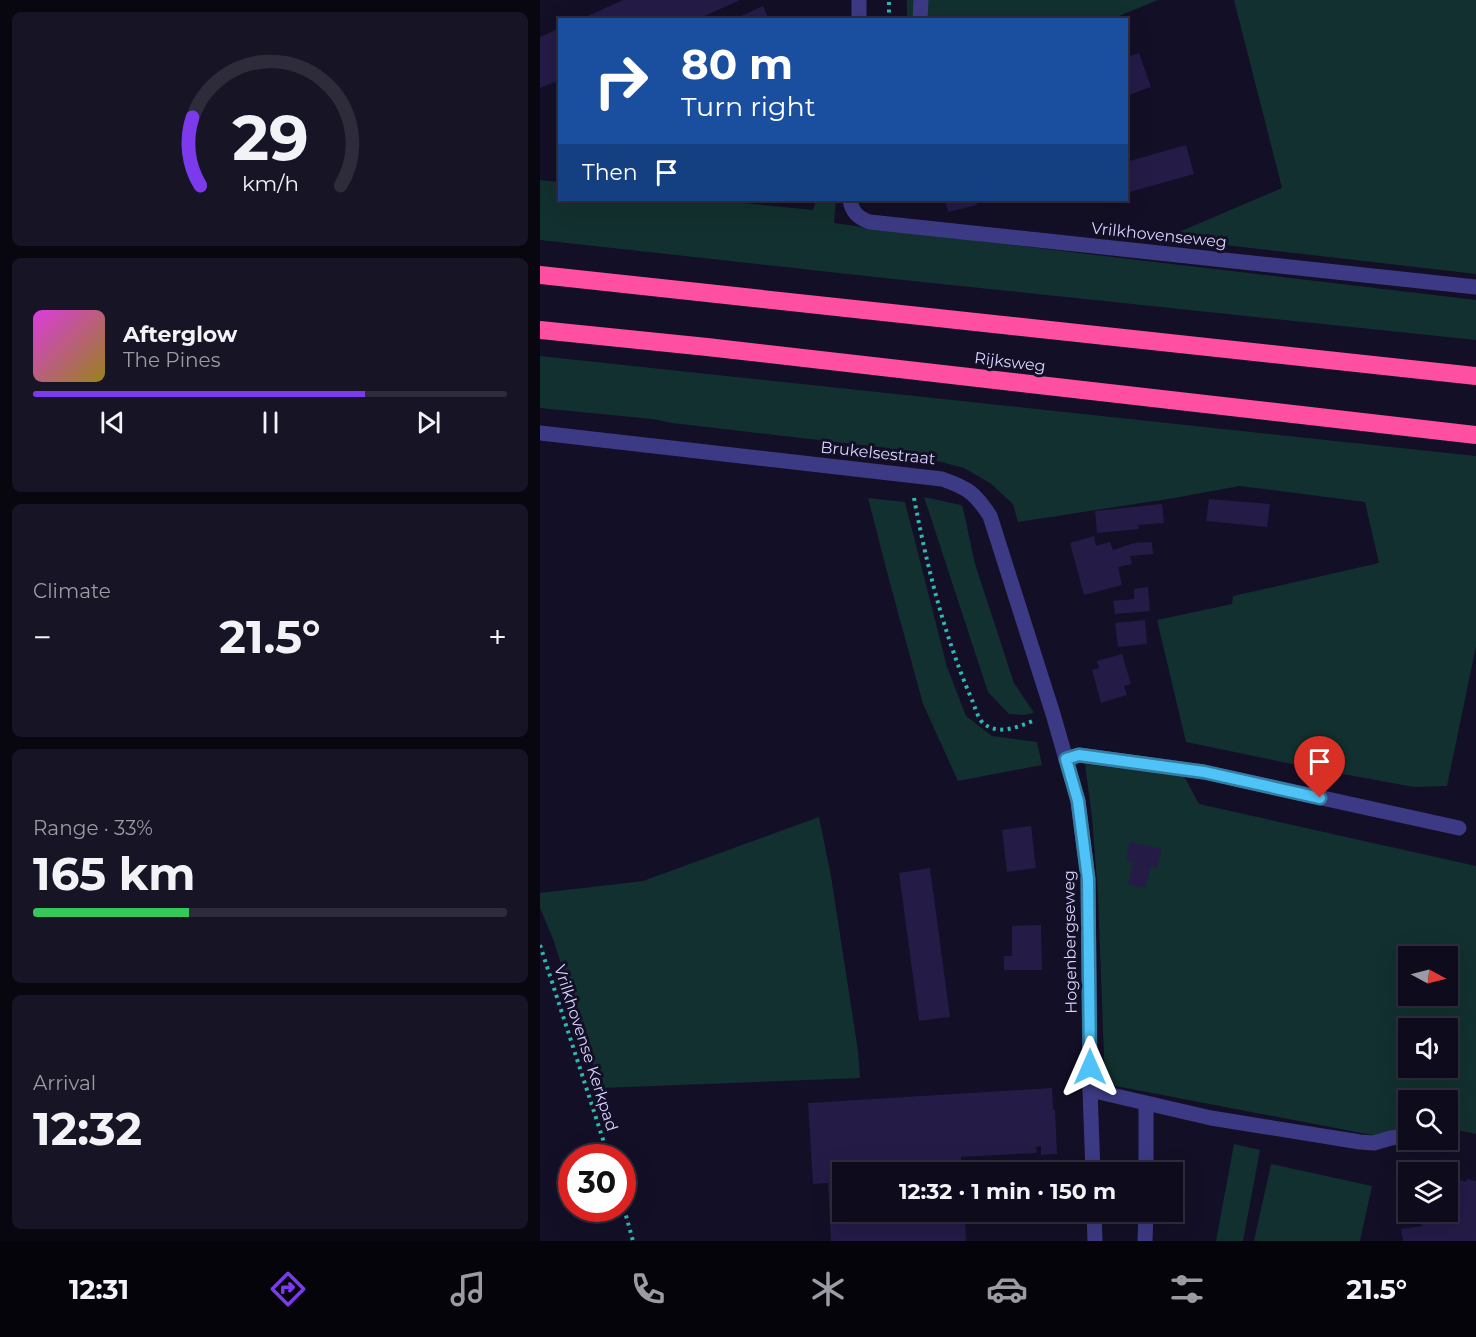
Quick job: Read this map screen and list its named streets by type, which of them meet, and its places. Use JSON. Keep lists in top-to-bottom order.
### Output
{
  "streets": {
    "highway": ["Rijksweg"],
    "street": ["Vrilkhovenseweg", "Brukelsestraat", "Hogenbergseweg"],
    "path": ["Vrilkhovense Kerkpad"]
  },
  "crossings": [
    ["Brukelsestraat", "Hogenbergseweg"]
  ],
  "north": "right",
  "page": {
    "turn": ["80 m", "Turn right"],
    "then": "Then",
    "song": ["Afterglow", "The Pines"],
    "tile": [
      "Climate",
      ["Range · 33%", "165 km"],
      ["Arrival", "12:32"]
    ],
    "heat": ["−", "21.5°", "+"],
    "limit": "30",
    "trip": "12:32 · 1 min · 150 m",
    "tabs": ["12:31", "21.5°"],
    "gauge": ["29", "km/h"]
  }
}
